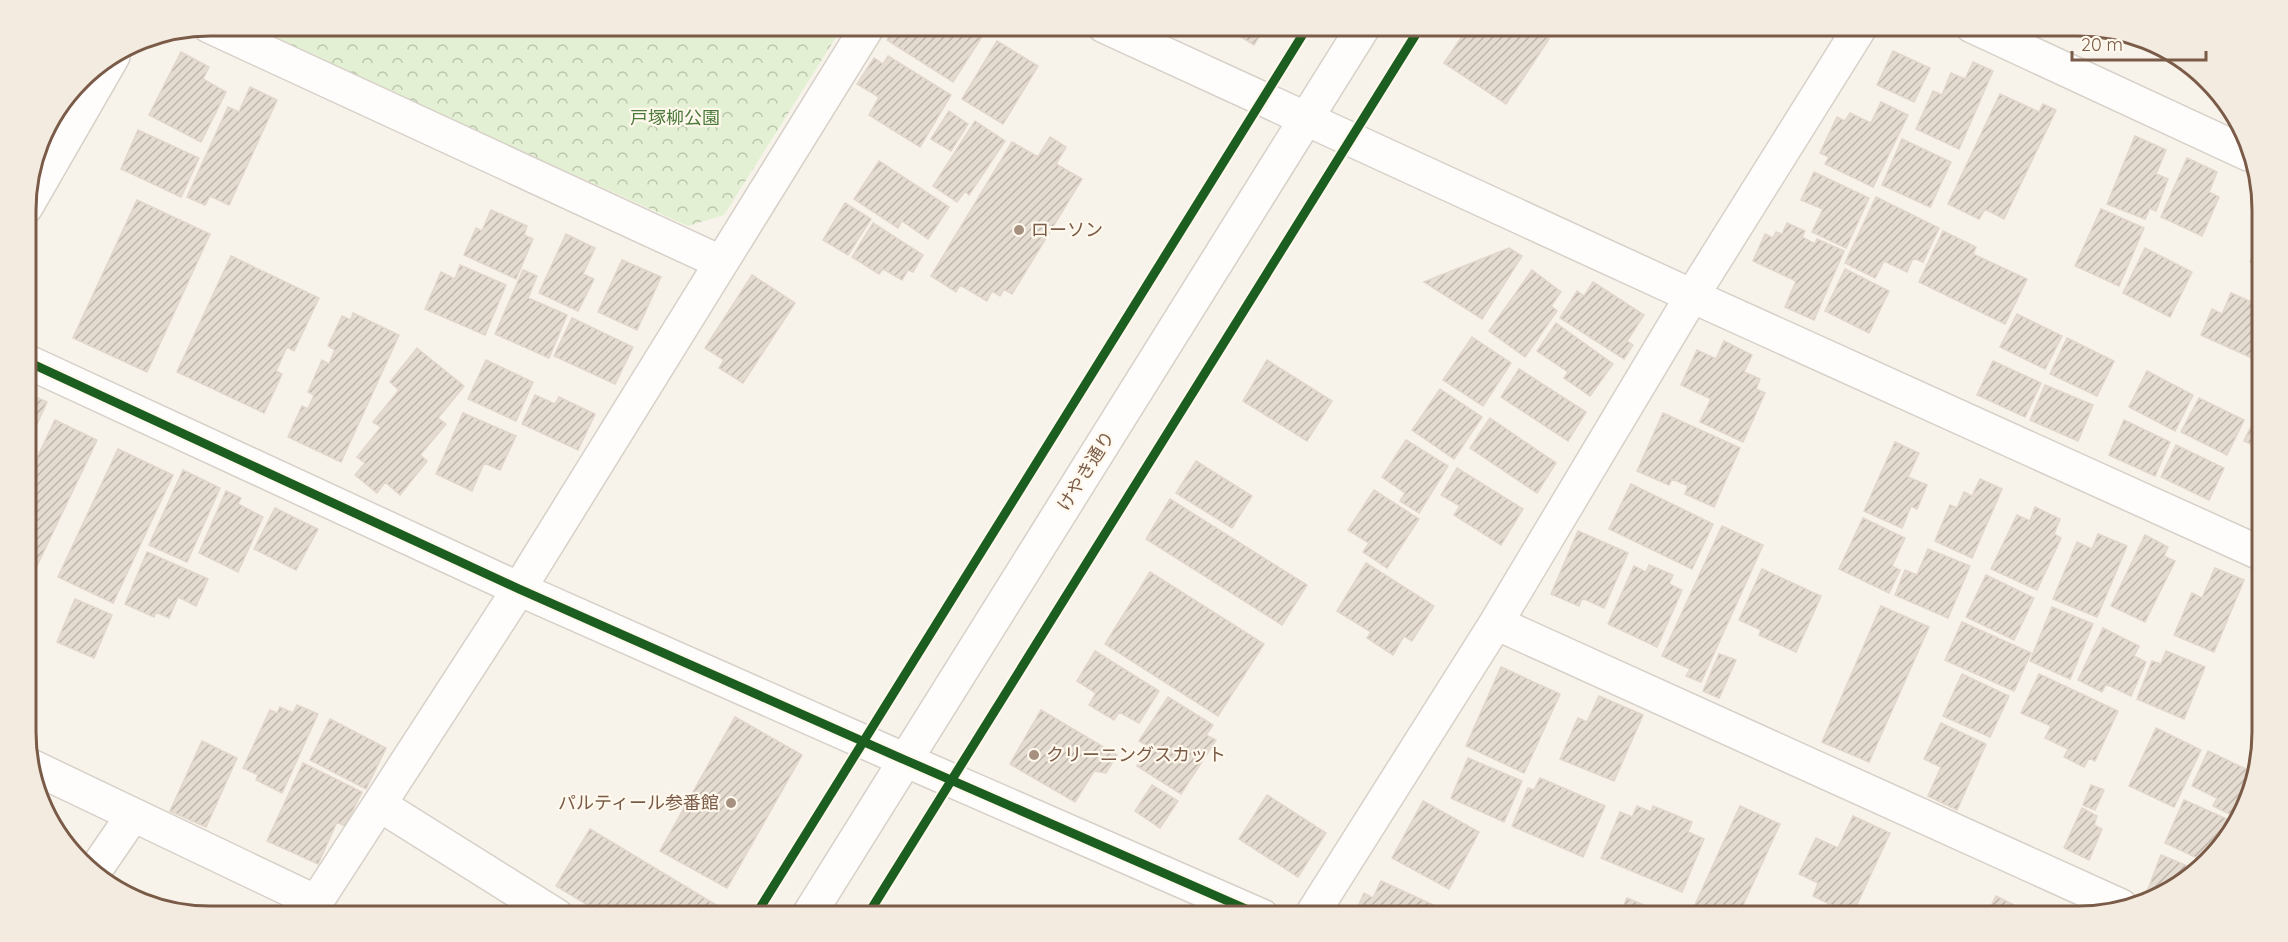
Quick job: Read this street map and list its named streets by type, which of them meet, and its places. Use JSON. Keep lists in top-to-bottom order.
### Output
{
  "streets": {
    "street": ["けやき通り"]
  },
  "parks": ["戸塚柳公園"],
  "places": ["ローソン", "クリーニングスカット", "パルティール参番館"],
  "scale_bar": "20 m"
}
